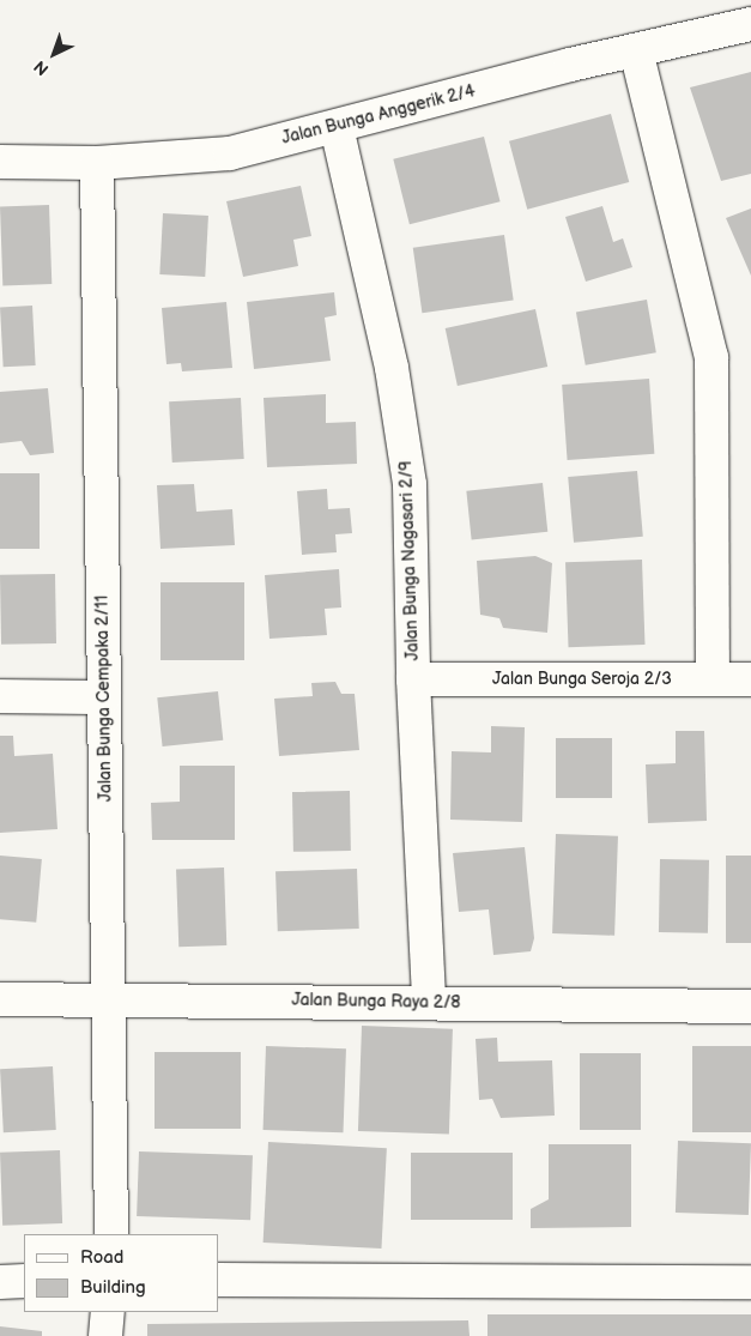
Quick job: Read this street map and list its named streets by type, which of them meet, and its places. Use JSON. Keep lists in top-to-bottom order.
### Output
{
  "streets": {
    "street": [
      "Jalan Bunga Anggerik 2/4",
      "Jalan Bunga Nagasari 2/9",
      "Jalan Bunga Seroja 2/3",
      "Jalan Bunga Cempaka 2/11",
      "Jalan Bunga Raya 2/8"
    ]
  },
  "crossings": [
    ["Jalan Bunga Anggerik 2/4", "Jalan Bunga Nagasari 2/9"],
    ["Jalan Bunga Anggerik 2/4", "Jalan Bunga Cempaka 2/11"],
    ["Jalan Bunga Nagasari 2/9", "Jalan Bunga Seroja 2/3"],
    ["Jalan Bunga Nagasari 2/9", "Jalan Bunga Raya 2/8"],
    ["Jalan Bunga Cempaka 2/11", "Jalan Bunga Raya 2/8"]
  ],
  "legend": ["Road", "Building"],
  "north": "bottom left"
}
